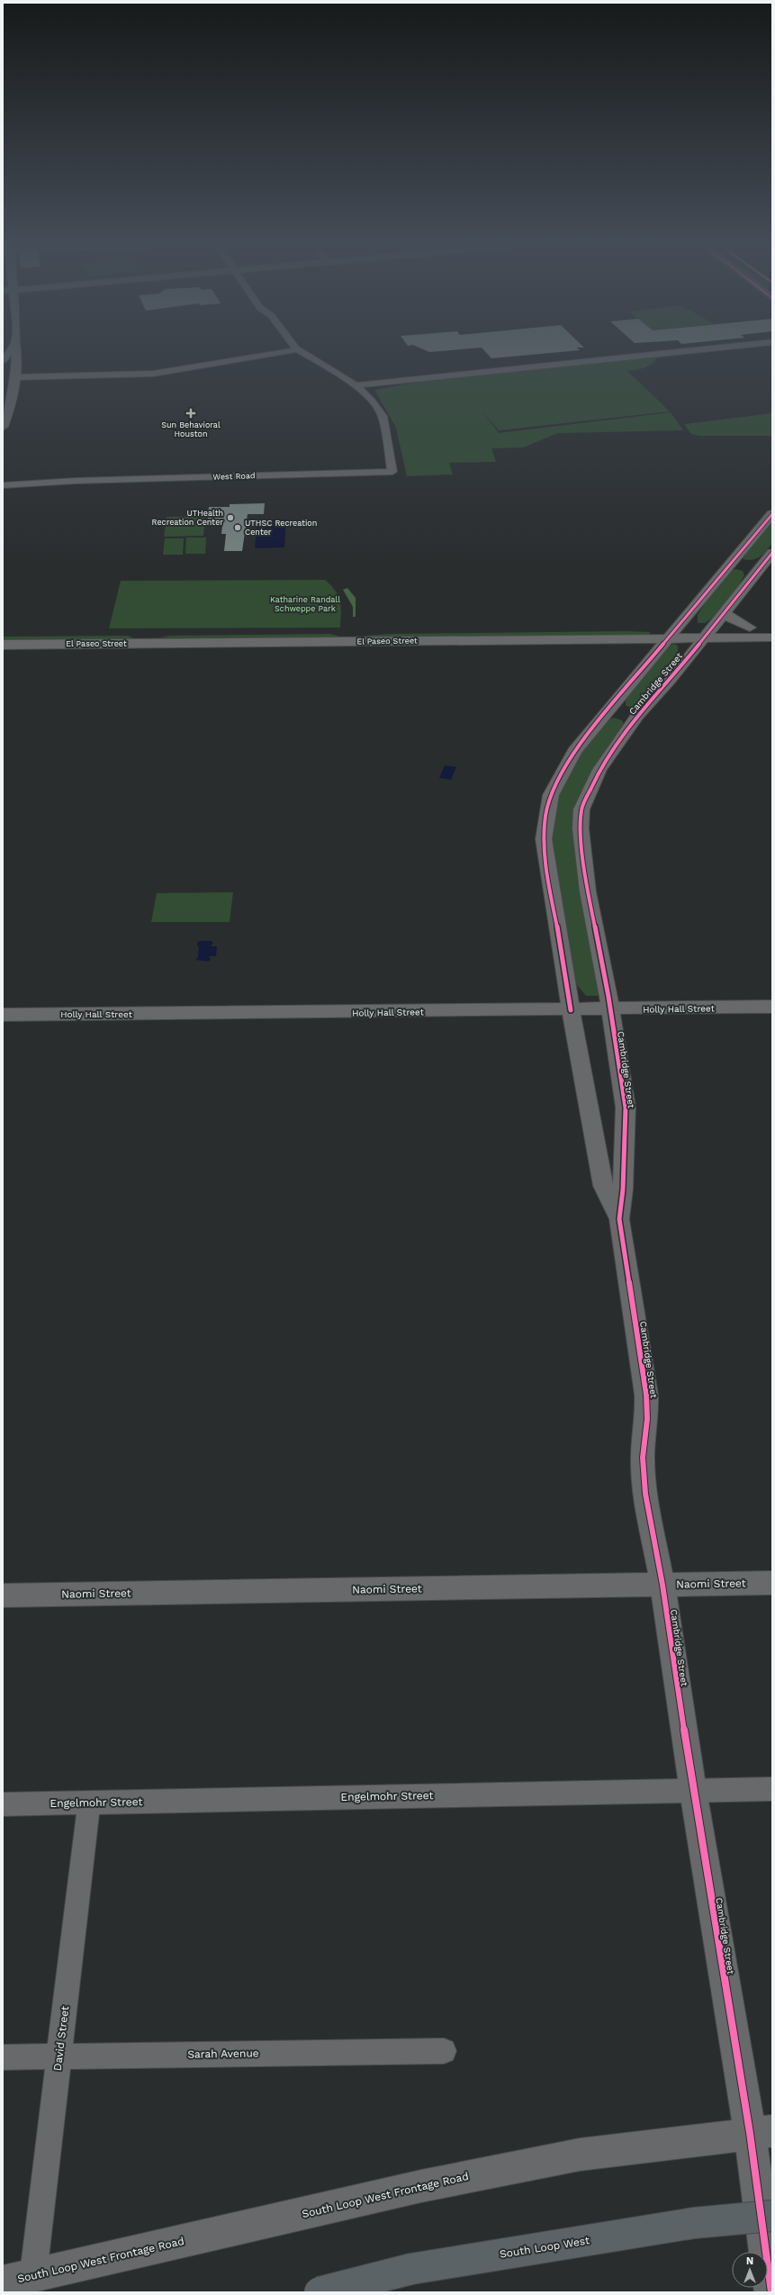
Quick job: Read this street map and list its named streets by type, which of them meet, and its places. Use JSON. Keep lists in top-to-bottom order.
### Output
{
  "streets": {
    "highway": ["South Loop West"],
    "street": [
      "West Road",
      "El Paseo Street",
      "Cambridge Street",
      "Holly Hall Street",
      "Naomi Street",
      "Engelmohr Street",
      "David Street",
      "Sarah Avenue",
      "South Loop West Frontage Road"
    ]
  },
  "crossings": [
    ["El Paseo Street", "Cambridge Street"],
    ["Cambridge Street", "Holly Hall Street"],
    ["Cambridge Street", "Naomi Street"],
    ["Cambridge Street", "Engelmohr Street"],
    ["Cambridge Street", "South Loop West Frontage Road"],
    ["Engelmohr Street", "David Street"],
    ["David Street", "Sarah Avenue"],
    ["David Street", "South Loop West Frontage Road"]
  ],
  "parks": ["Katharine Randall Schweppe Park"],
  "places": {
    "health": ["Sun Behavioral Houston"],
    "other": ["UTHealth Recreation Center", "UTHSC Recreation Center"]
  },
  "north": "top"
}
